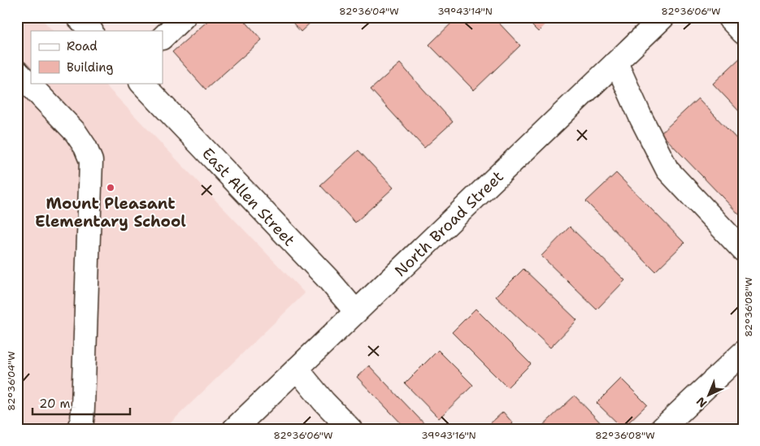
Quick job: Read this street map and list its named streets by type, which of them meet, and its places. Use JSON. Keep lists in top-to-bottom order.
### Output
{
  "streets": {
    "street": ["East Allen Street", "North Broad Street"]
  },
  "crossings": [
    ["East Allen Street", "North Broad Street"]
  ],
  "places": ["Mount Pleasant Elementary School"],
  "legend": ["Road", "Building"],
  "scale_bar": "20 m",
  "north": "bottom left",
  "coordinates": [
    "82°36'04\"W",
    "39°43'14\"N",
    "82°36'06\"W",
    "82°36'08\"W",
    "39°43'16\"N"
  ]
}
